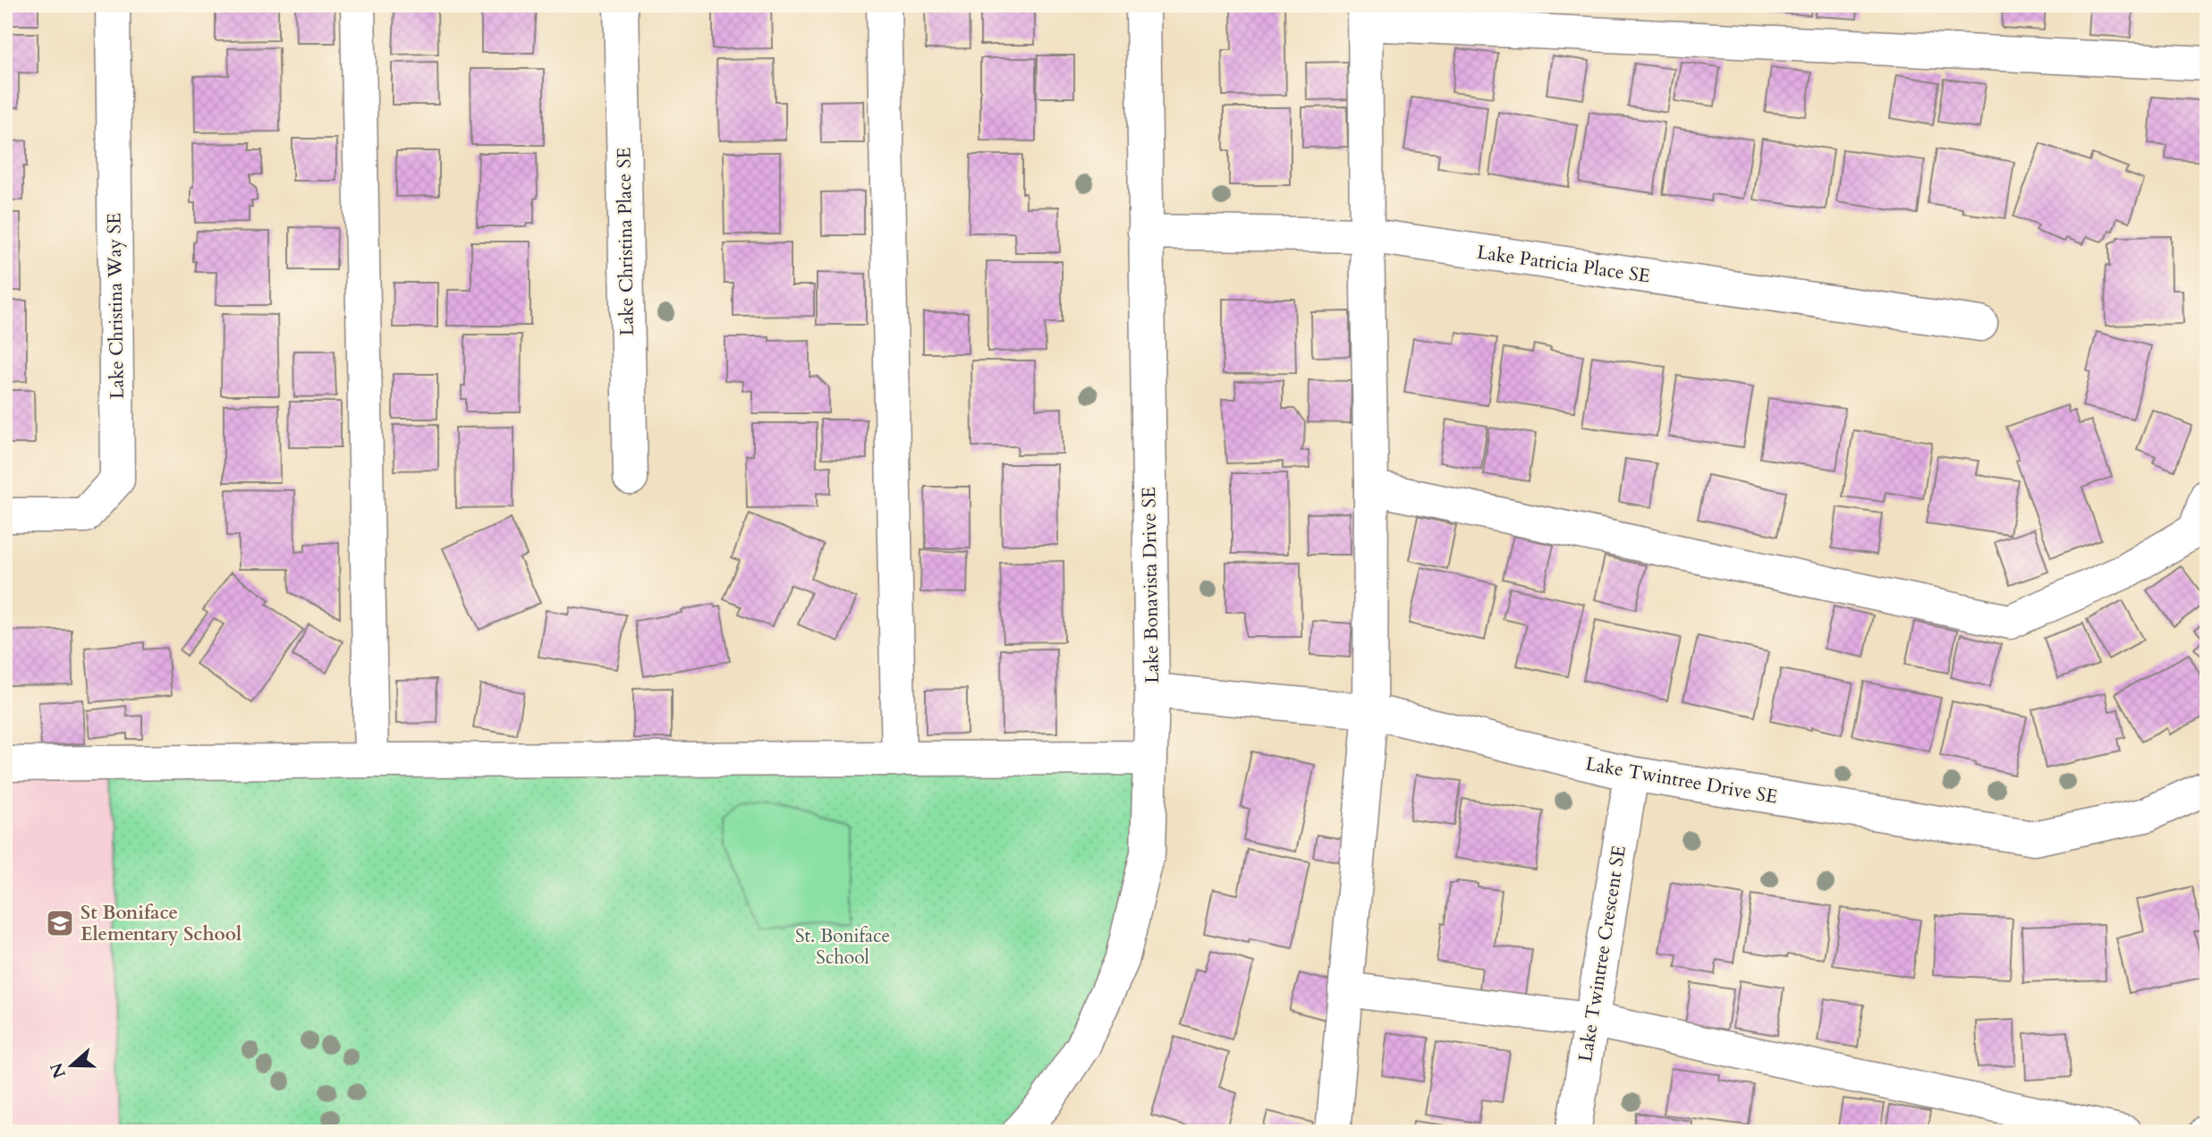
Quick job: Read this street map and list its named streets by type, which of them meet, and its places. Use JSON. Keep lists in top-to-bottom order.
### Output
{
  "streets": {
    "street": [
      "Lake Christina Place SE",
      "Lake Patricia Place SE",
      "Lake Christina Way SE",
      "Lake Bonavista Drive SE",
      "Lake Twintree Drive SE",
      "Lake Twintree Crescent SE"
    ]
  },
  "crossings": [
    ["Lake Patricia Place SE", "Lake Bonavista Drive SE"],
    ["Lake Bonavista Drive SE", "Lake Twintree Drive SE"],
    ["Lake Twintree Drive SE", "Lake Twintree Crescent SE"]
  ],
  "parks": ["St. Boniface School"],
  "places": {
    "school or university": ["St Boniface Elementary School"]
  },
  "north": "left"
}
